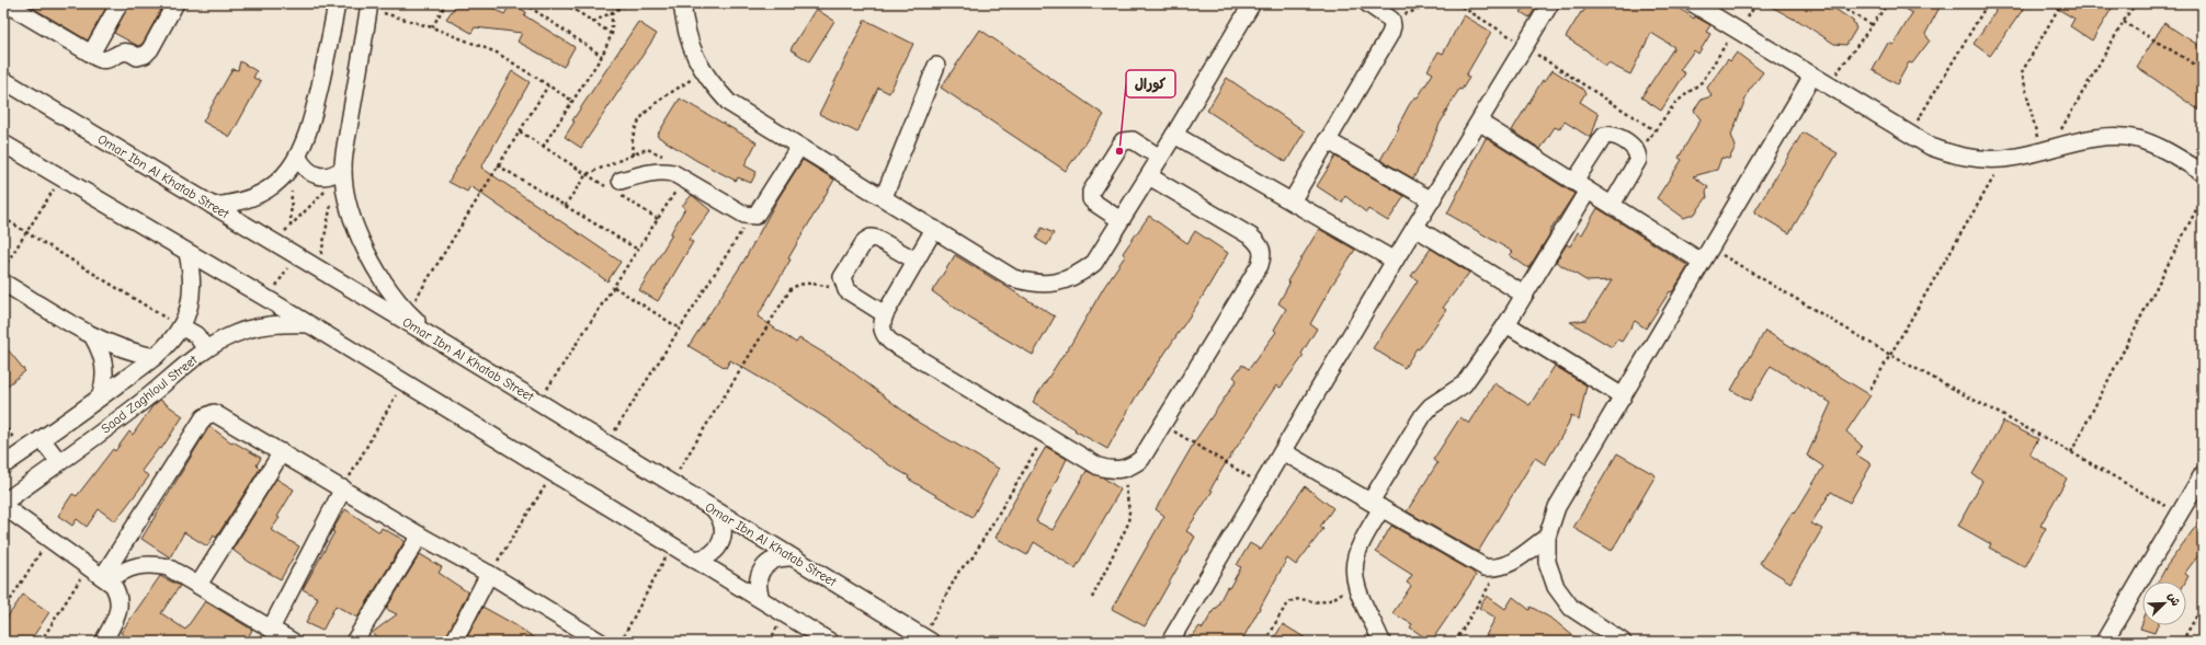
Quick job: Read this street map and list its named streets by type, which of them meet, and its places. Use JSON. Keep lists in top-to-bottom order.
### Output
{
  "streets": {
    "street": ["Omar Ibn Al Khatab Street", "Saad Zaghloul Street"]
  },
  "places": ["كورال"],
  "north": "top right"
}
